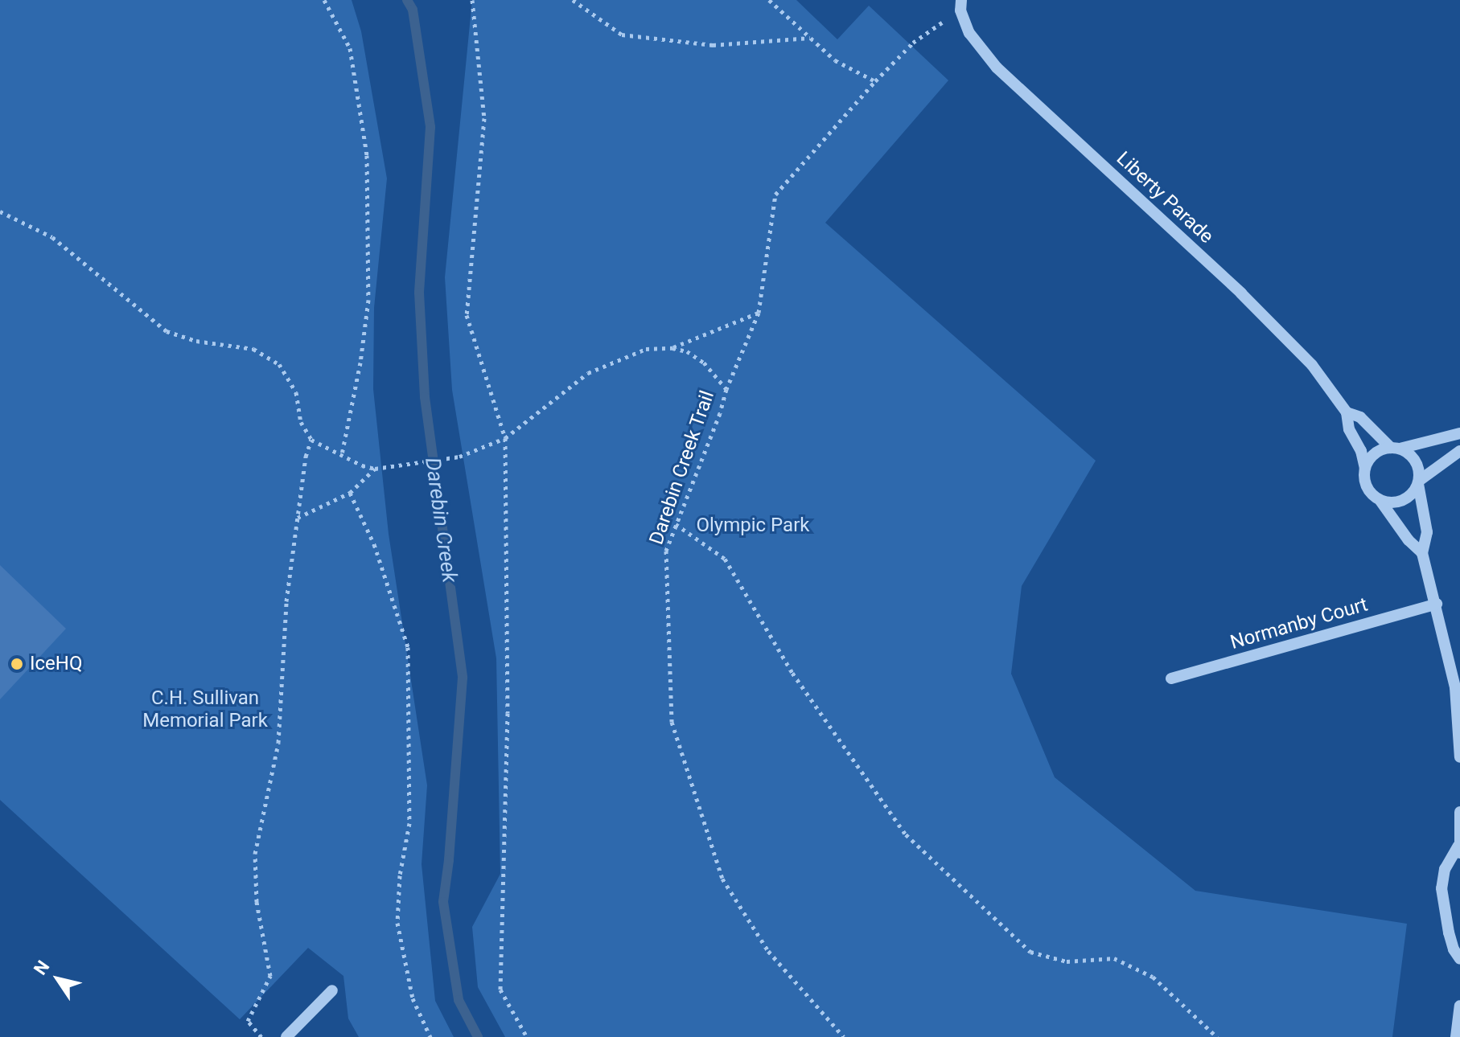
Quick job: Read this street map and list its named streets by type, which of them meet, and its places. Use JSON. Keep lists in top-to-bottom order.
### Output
{
  "streets": {
    "street": ["Liberty Parade", "Normanby Court"],
    "path": ["Darebin Creek Trail"]
  },
  "water": ["Darebin Creek"],
  "parks": ["Olympic Park", "C.H. Sullivan Memorial Park"],
  "places": ["IceHQ"],
  "north": "top left"
}
